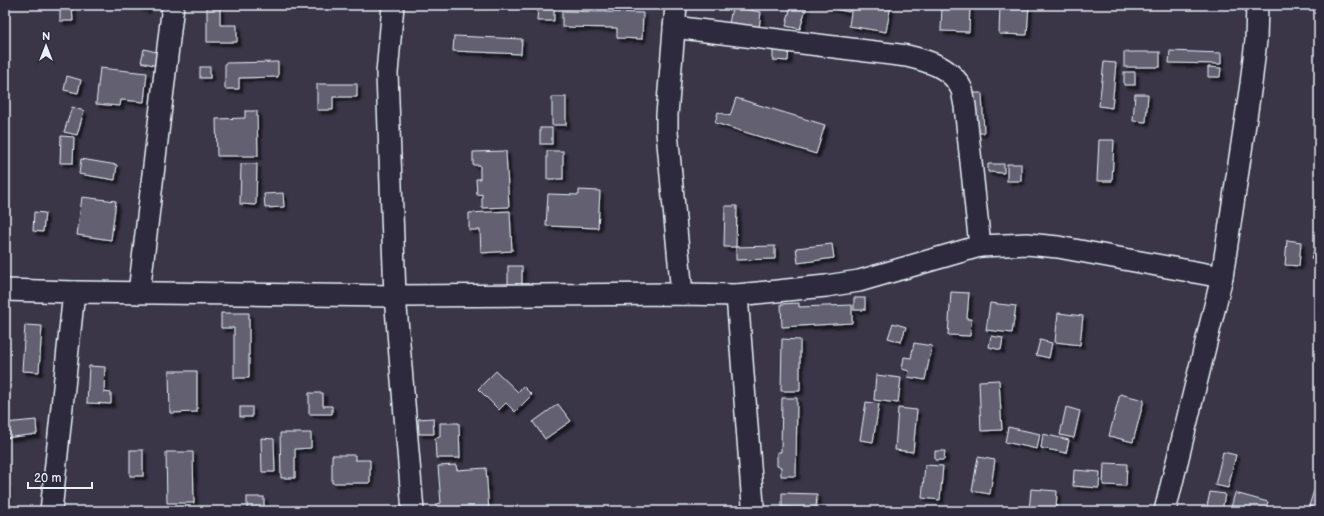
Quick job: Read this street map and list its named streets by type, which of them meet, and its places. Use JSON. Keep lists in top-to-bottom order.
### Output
{
  "scale_bar": "20 m",
  "north": "top"
}
